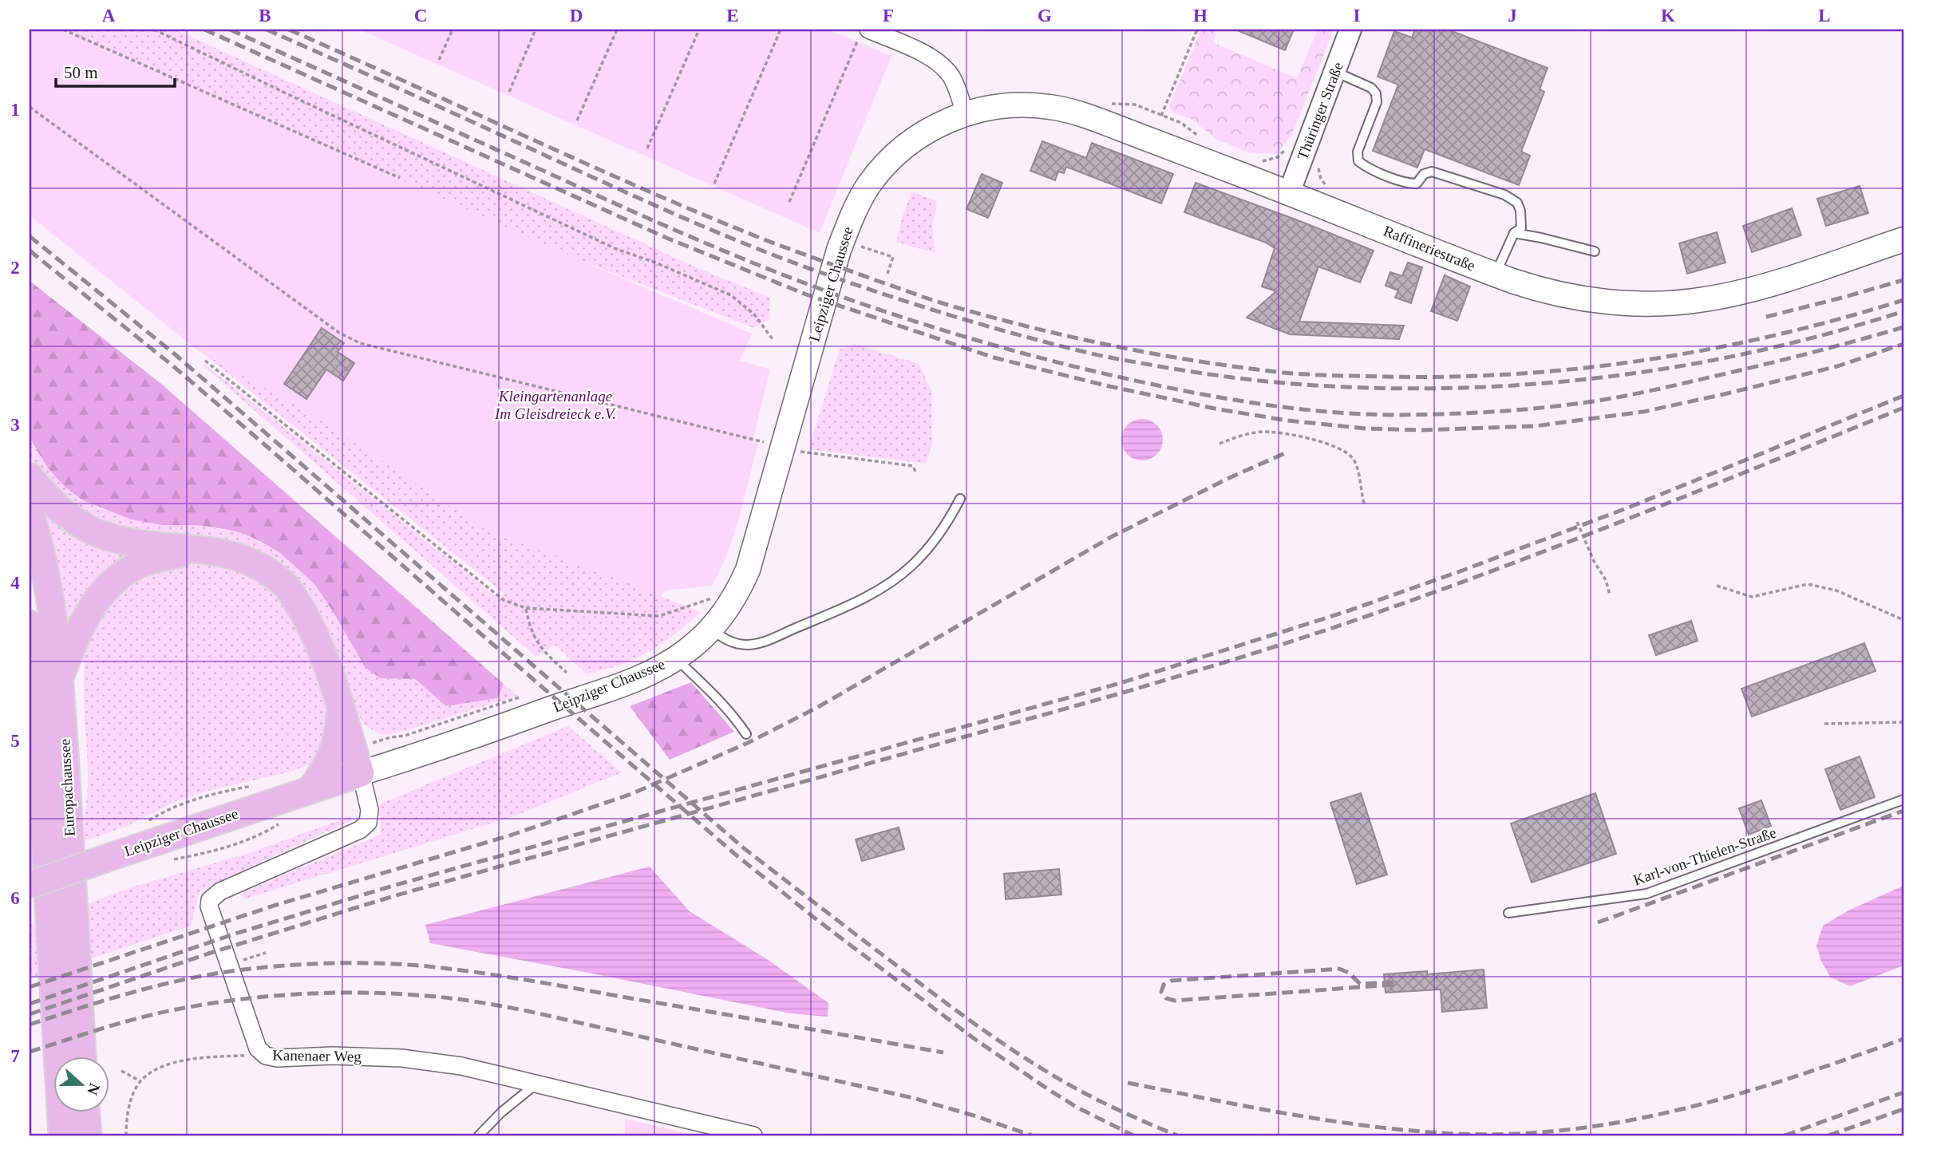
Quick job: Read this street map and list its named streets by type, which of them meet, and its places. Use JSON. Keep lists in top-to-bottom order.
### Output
{
  "streets": {
    "main road": ["Raffineriestraße", "Leipziger Chaussee", "Europachaussee"],
    "street": ["Thüringer Straße", "Kanenaer Weg"],
    "lane": ["Karl-von-Thielen-Straße"]
  },
  "crossings": [
    ["Thüringer Straße", "Raffineriestraße"],
    ["Raffineriestraße", "Leipziger Chaussee"],
    ["Leipziger Chaussee", "Kanenaer Weg"]
  ],
  "parks": ["Kleingartenanlage Im Gleisdreieck e.V."],
  "scale_bar": "50 m",
  "north": "right",
  "grid": {
    "columns": [
      "A",
      "B",
      "C",
      "D",
      "E",
      "F",
      "G",
      "H",
      "I",
      "J",
      "K",
      "L"
    ],
    "rows": [
      "1",
      "2",
      "3",
      "4",
      "5",
      "6",
      "7"
    ]
  }
}
